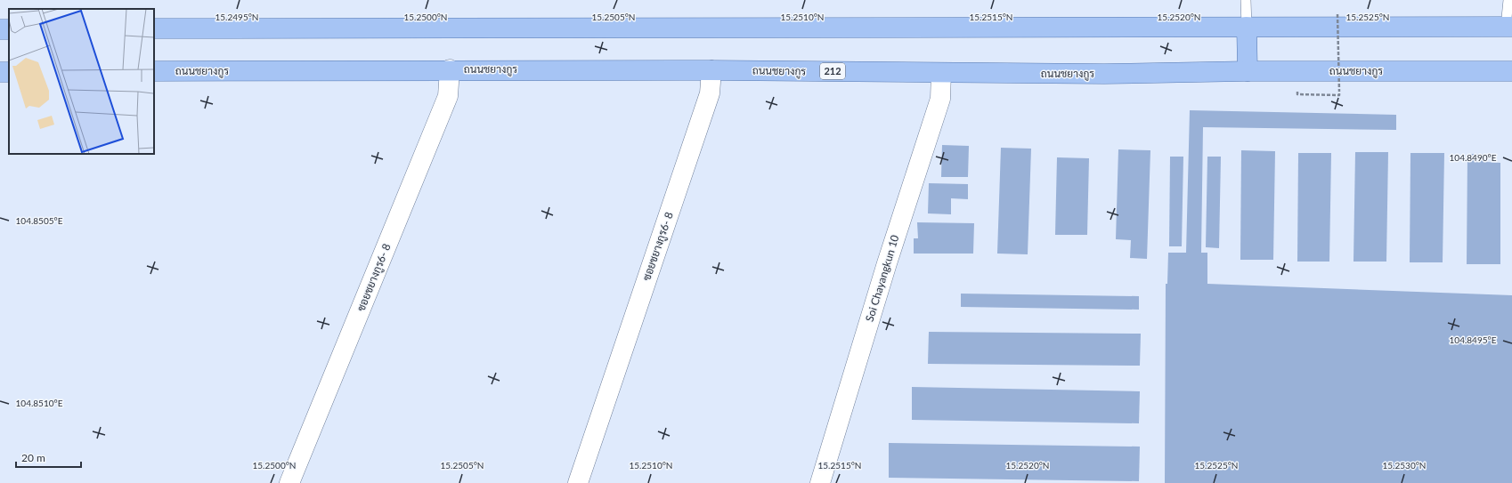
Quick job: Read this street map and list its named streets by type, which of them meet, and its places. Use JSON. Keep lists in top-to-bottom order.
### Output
{
  "streets": {
    "main road": ["ถนนชยางกูร", "212"],
    "street": ["ซอยชยางกูร6- 8", "Soi Chayangkun 10"]
  },
  "crossings": [
    ["ถนนชยางกูร", "ซอยชยางกูร6- 8"],
    ["ถนนชยางกูร", "Soi Chayangkun 10"]
  ],
  "scale_bar": "20 m",
  "coordinates": [
    "15.2495°N",
    "15.2500°N",
    "15.2505°N",
    "15.2510°N",
    "15.2515°N",
    "15.2520°N",
    "15.2525°N",
    "104.8490°E",
    "104.8505°E",
    "104.8495°E",
    "104.8510°E",
    "15.2530°N"
  ]
}
